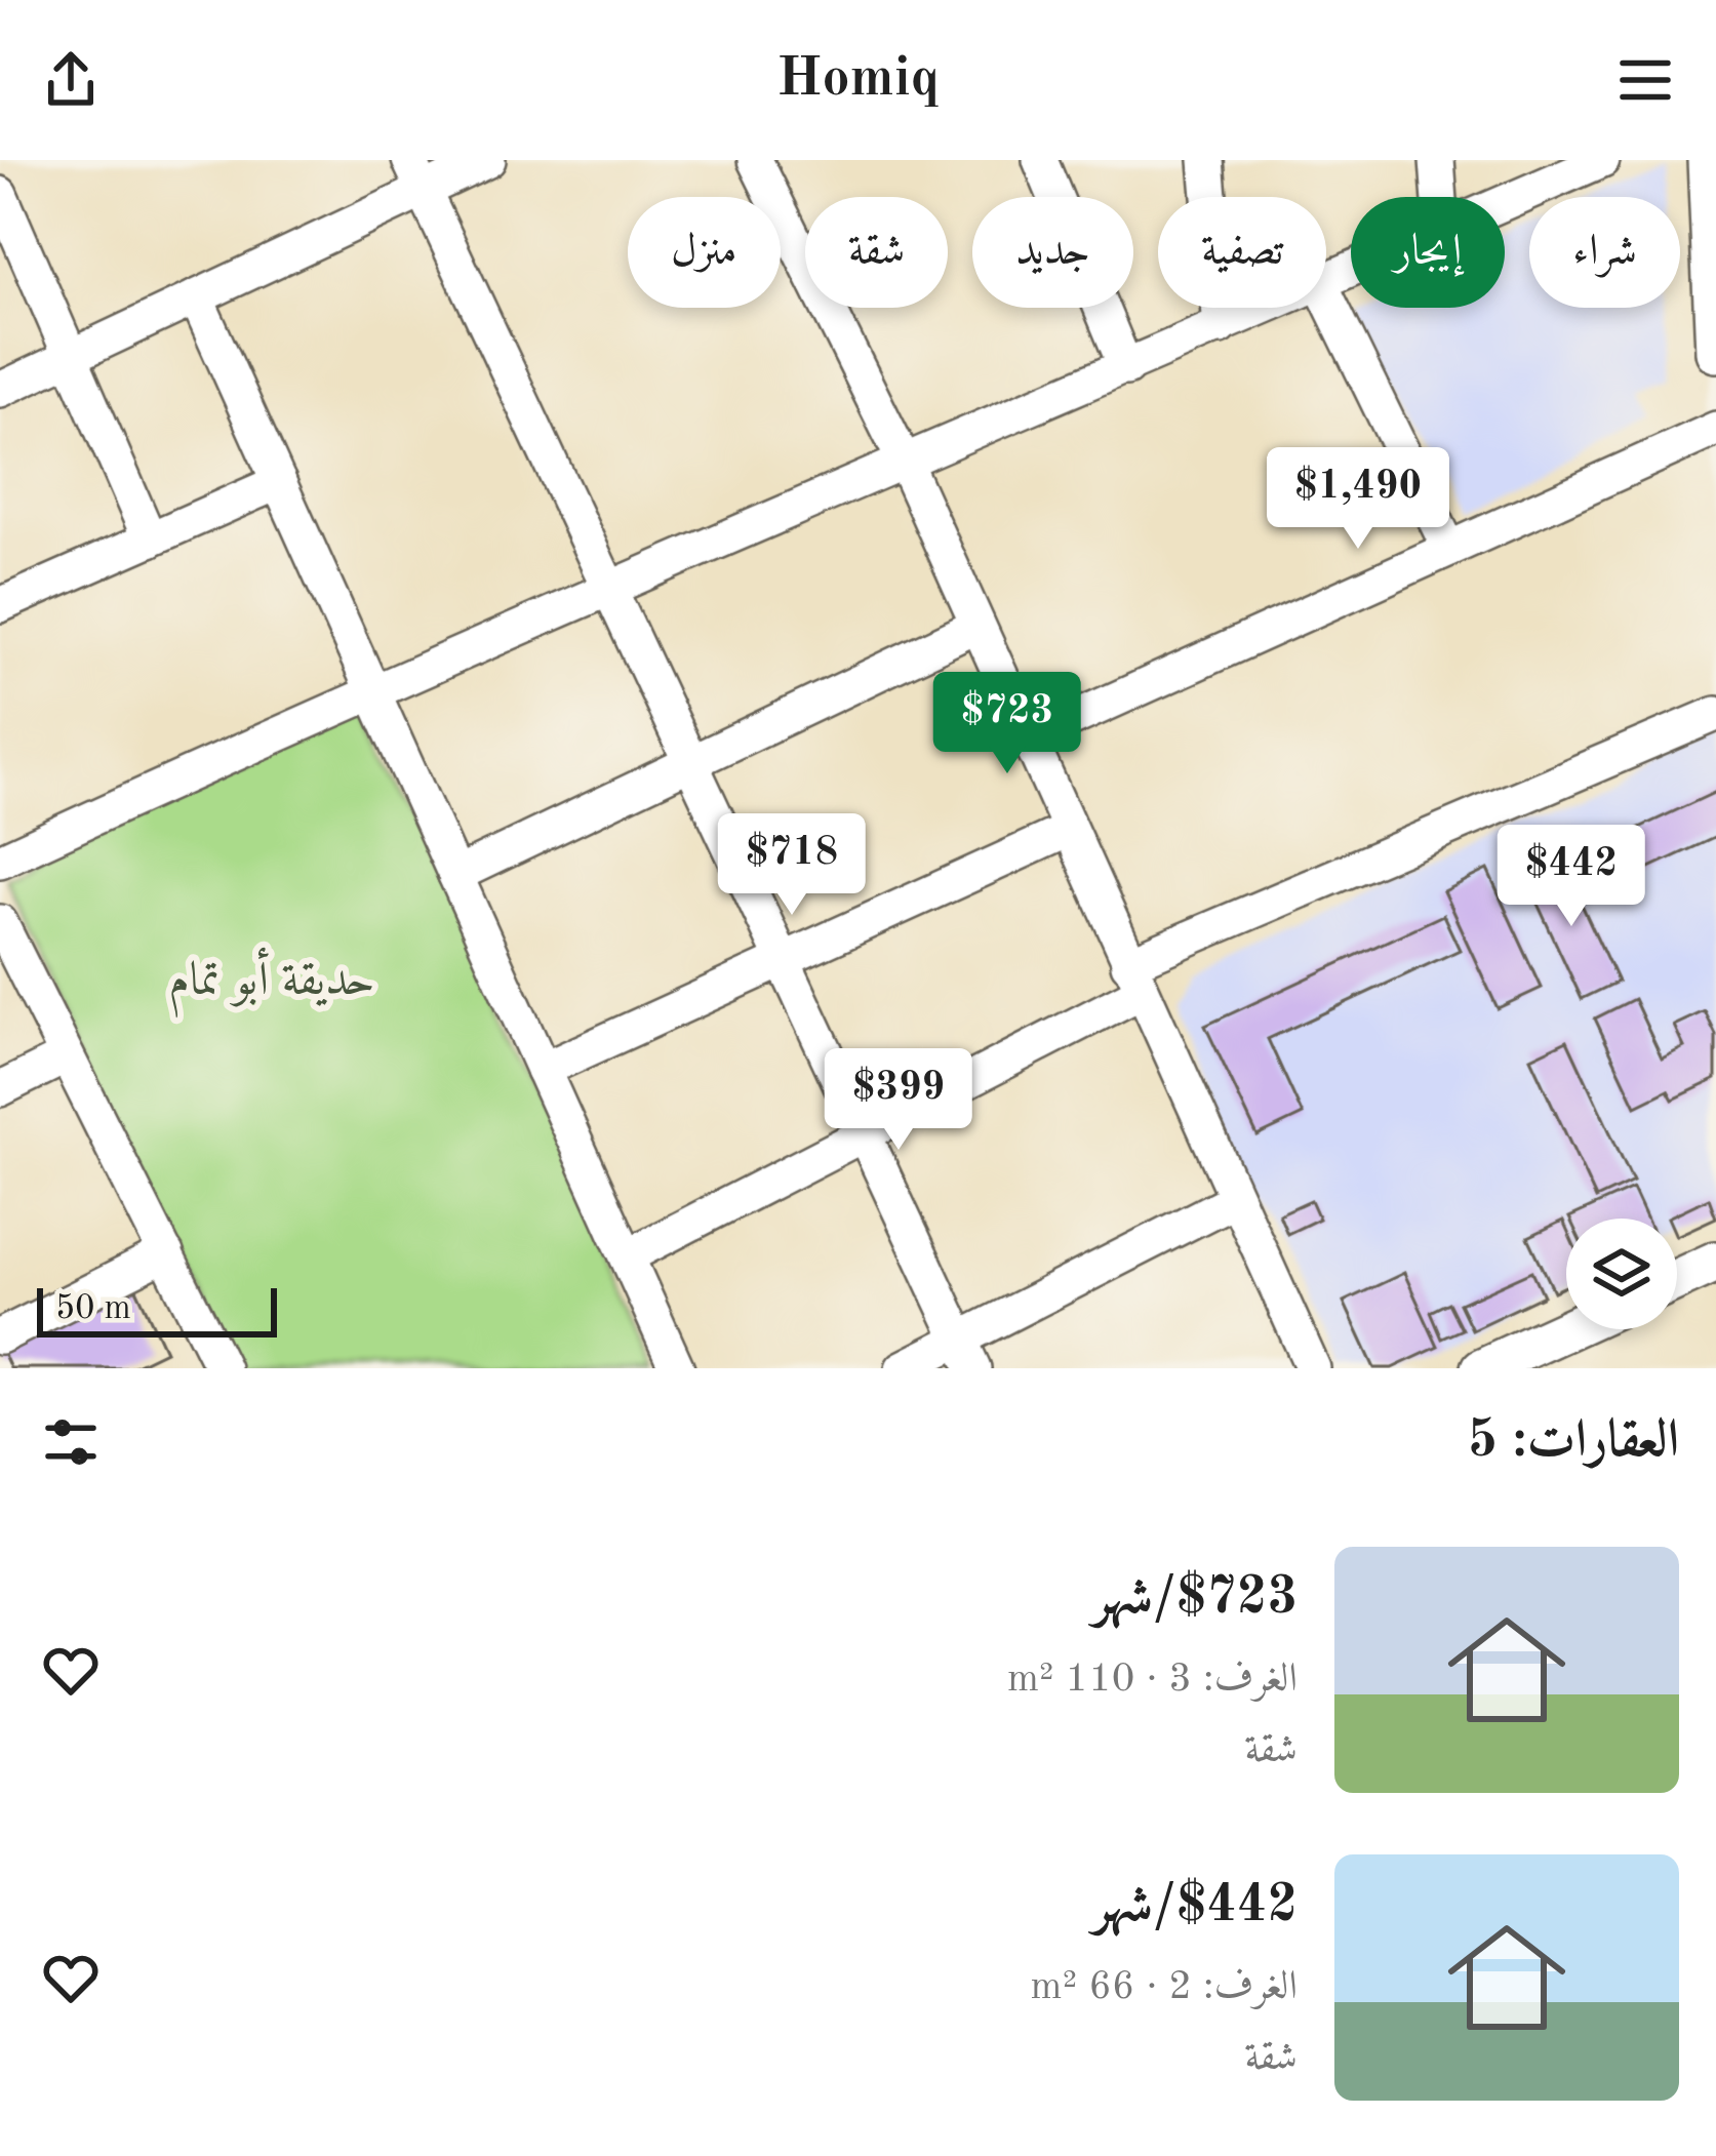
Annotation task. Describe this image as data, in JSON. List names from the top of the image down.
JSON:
{
  "parks": ["حديقة أبو تمام"],
  "scale_bar": "50 m",
  "page": {
    "header": "Homiq",
    "chip": [
      "شراء",
      "إيجار",
      "تصفية",
      "جديد",
      "شقة",
      "منزل"
    ],
    "price": [
      "$1,490",
      "$723",
      "$718",
      "$442",
      "$399"
    ],
    "scale": "50 m",
    "heading": "العقارات: 5",
    "list": [
      {
        "name": "$723/شهر",
        "note": "الغرف: 3 · 110 m² · شقة"
      },
      {
        "name": "$442/شهر",
        "note": "الغرف: 2 · 66 m² · شقة"
      }
    ]
  }
}
